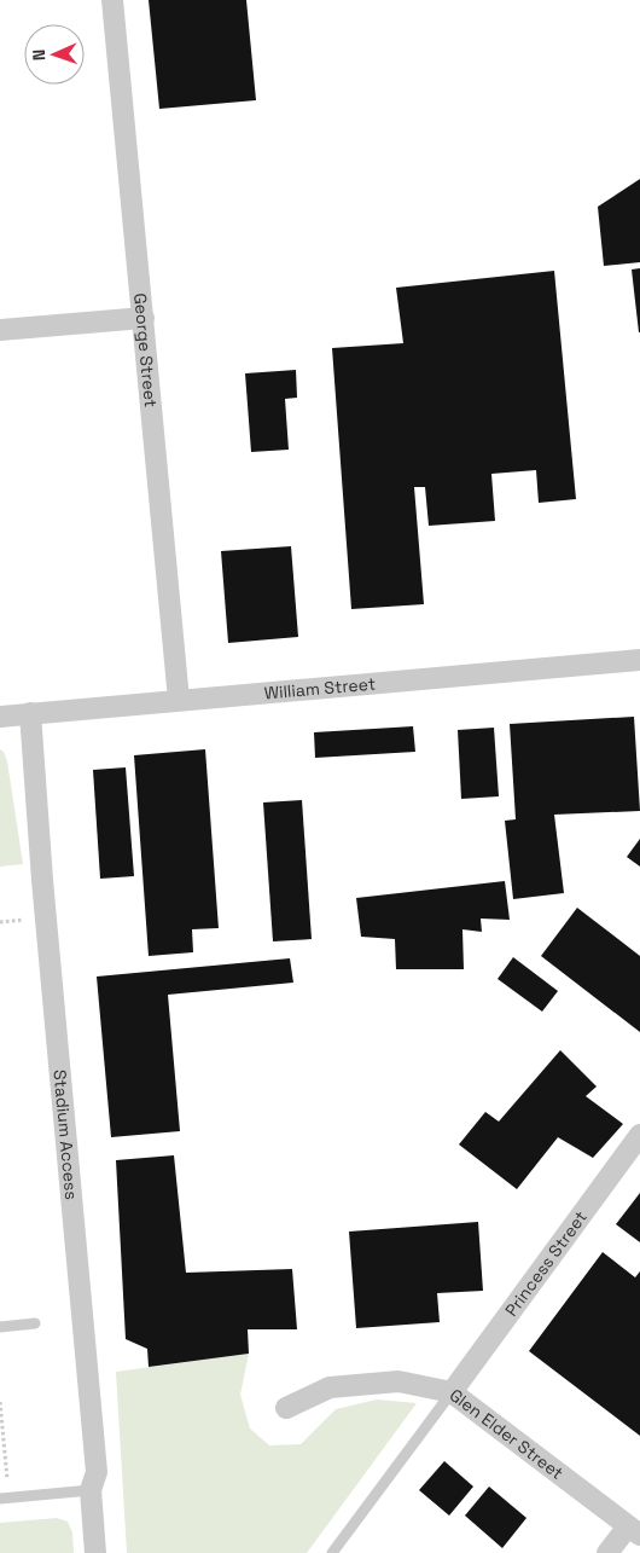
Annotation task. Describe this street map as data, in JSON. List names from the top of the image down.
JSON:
{
  "streets": {
    "street": [
      "George Street",
      "William Street",
      "Stadium Access",
      "Princess Street",
      "Glen Elder Street"
    ]
  },
  "crossings": [
    ["George Street", "William Street"],
    ["William Street", "Stadium Access"],
    ["Princess Street", "Glen Elder Street"]
  ],
  "north": "left"
}
